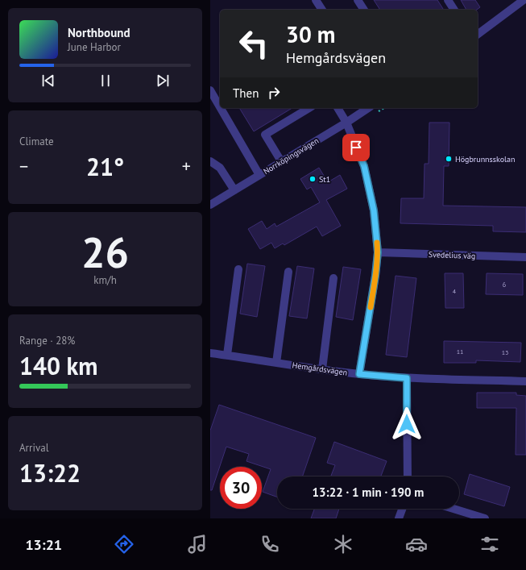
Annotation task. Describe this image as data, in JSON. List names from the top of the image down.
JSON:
{
  "streets": {
    "street": ["Norrköpingsvägen", "Svedelius väg", "Hemgårdsvägen"]
  },
  "places": ["Högbrunnsskolan", "St1"],
  "house_numbers": [
    "6",
    "4",
    "11",
    "13"
  ],
  "page": {
    "turn": ["30 m", "Hemgårdsvägen"],
    "song": ["Northbound", "June Harbor"],
    "then": "Then",
    "tile": [
      "Climate",
      ["26", "km/h"],
      ["Range · 28%", "140 km"],
      ["Arrival", "13:22"]
    ],
    "heat": ["−", "21°", "+"],
    "limit": "30",
    "trip": "13:22 · 1 min · 190 m",
    "tabs": "13:21"
  }
}
